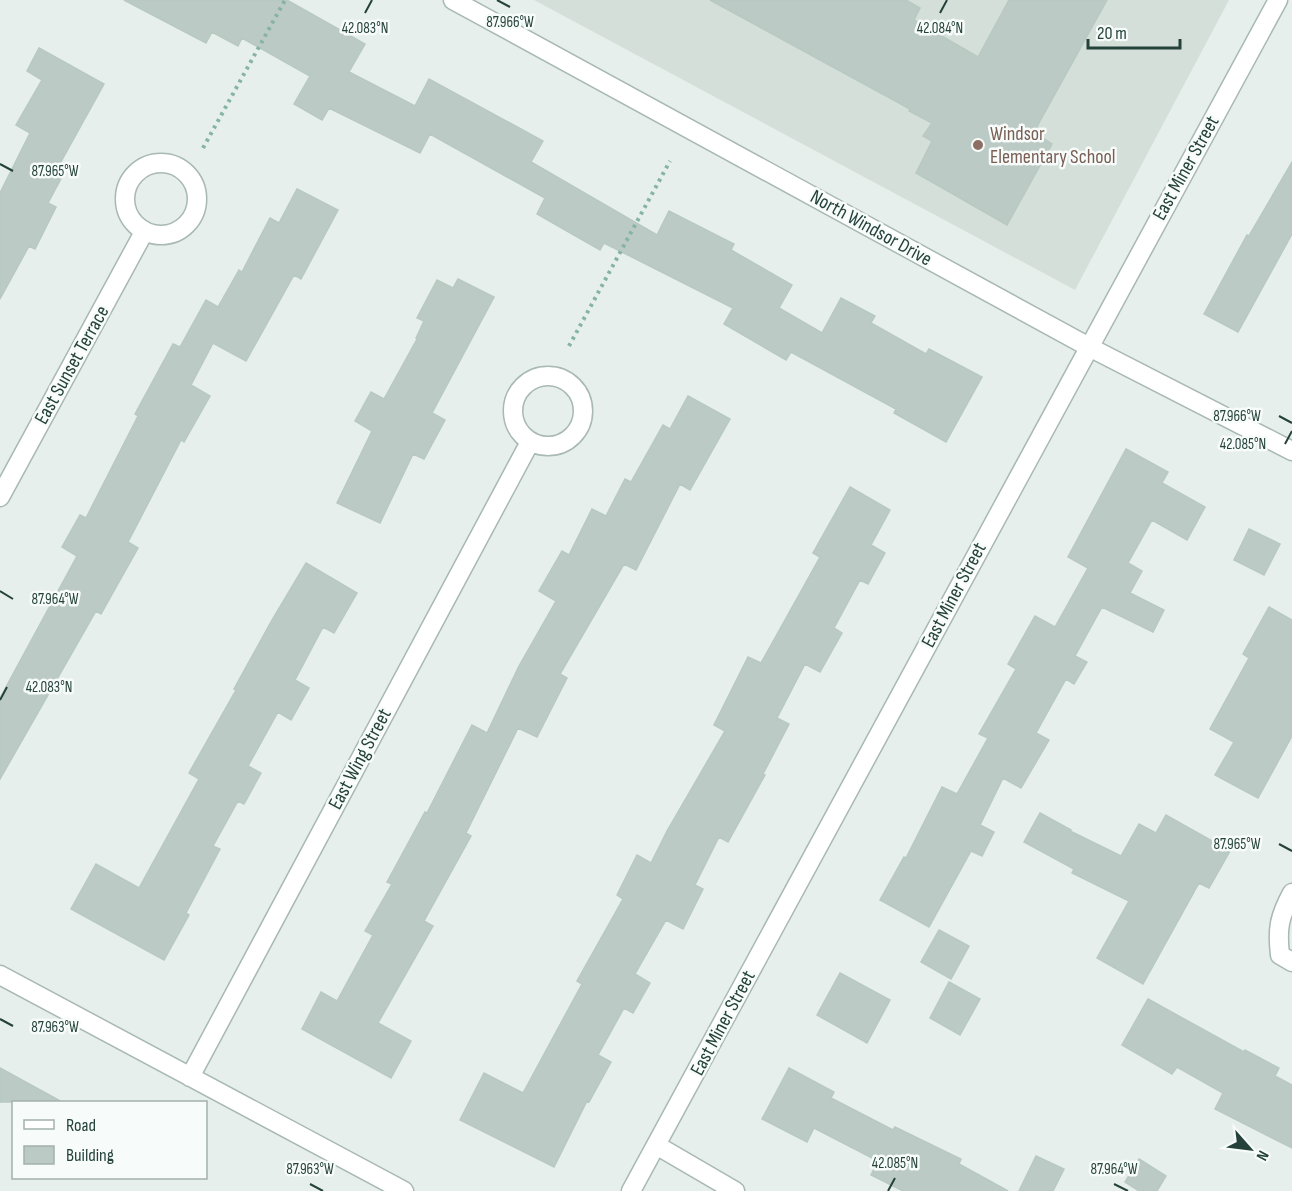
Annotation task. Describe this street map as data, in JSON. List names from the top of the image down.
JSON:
{
  "streets": {
    "street": [
      "East Miner Street",
      "North Windsor Drive",
      "East Sunset Terrace",
      "East Wing Street"
    ]
  },
  "crossings": [
    ["East Miner Street", "North Windsor Drive"]
  ],
  "places": ["Windsor Elementary School"],
  "legend": ["Road", "Building"],
  "scale_bar": "20 m",
  "north": "bottom right",
  "coordinates": [
    "87.966°W",
    "42.083°N",
    "42.084°N",
    "87.965°W",
    "42.085°N",
    "87.964°W",
    "87.963°W"
  ]
}
